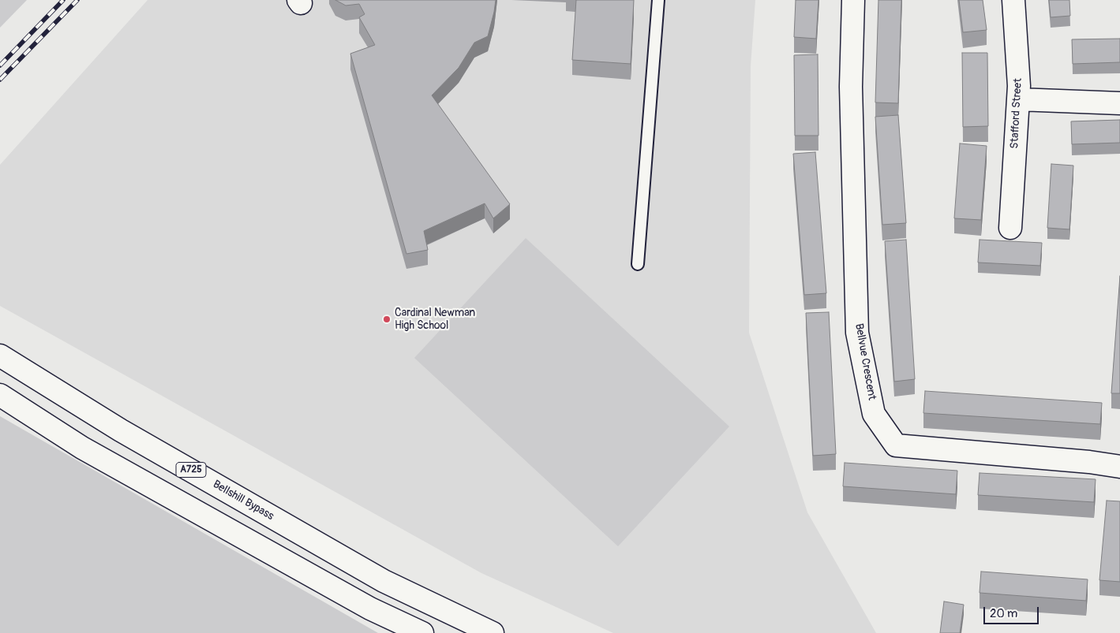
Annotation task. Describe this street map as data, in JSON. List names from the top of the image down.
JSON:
{
  "streets": {
    "main road": [
      "Stafford Street",
      "Bellvue Crescent",
      "A725",
      "Bellshill Bypass"
    ]
  },
  "places": ["Cardinal Newman High School"],
  "scale_bar": "20 m"
}
